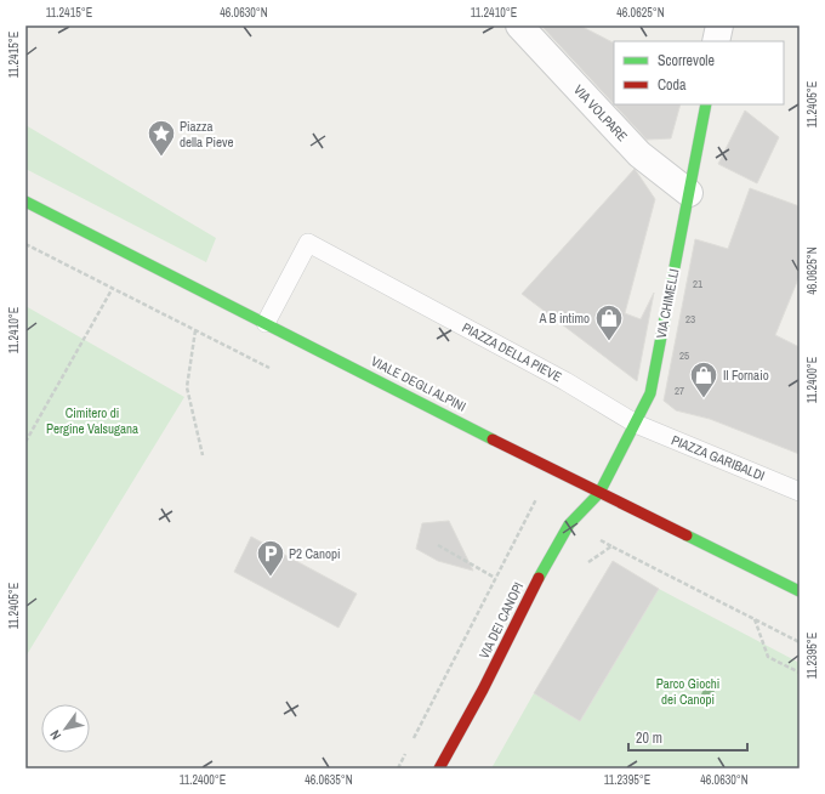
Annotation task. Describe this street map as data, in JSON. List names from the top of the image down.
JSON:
{
  "streets": {
    "main road": ["VIA CHIMELLI", "VIALE DEGLI ALPINI", "VIA DEI CANOPI"],
    "street": ["VIA VOLPARE"],
    "lane": ["PIAZZA DELLA PIEVE", "PIAZZA GARIBALDI"]
  },
  "crossings": [
    ["VIA VOLPARE", "VIA CHIMELLI"],
    ["VIA CHIMELLI", "PIAZZA DELLA PIEVE"],
    ["VIA CHIMELLI", "VIALE DEGLI ALPINI"],
    ["VIA CHIMELLI", "PIAZZA GARIBALDI"],
    ["VIA CHIMELLI", "VIA DEI CANOPI"],
    ["PIAZZA DELLA PIEVE", "VIALE DEGLI ALPINI"],
    ["PIAZZA DELLA PIEVE", "PIAZZA GARIBALDI"],
    ["VIALE DEGLI ALPINI", "VIA DEI CANOPI"]
  ],
  "parks": ["Cimitero di Pergine Valsugana", "Parco Giochi dei Canopi"],
  "places": {
    "place": ["Piazza della Pieve"],
    "shop": ["A B intimo", "Il Fornaio"],
    "parking": ["P2 Canopi"]
  },
  "house_numbers": [
    "21",
    "23",
    "25",
    "27"
  ],
  "legend": ["Scorrevole", "Coda"],
  "scale_bar": "20 m",
  "north": "bottom left",
  "coordinates": [
    "11.2415°E",
    "46.0630°N",
    "11.2410°E",
    "46.0625°N",
    "11.2405°E",
    "11.2400°E",
    "11.2395°E",
    "46.0635°N"
  ]
}
